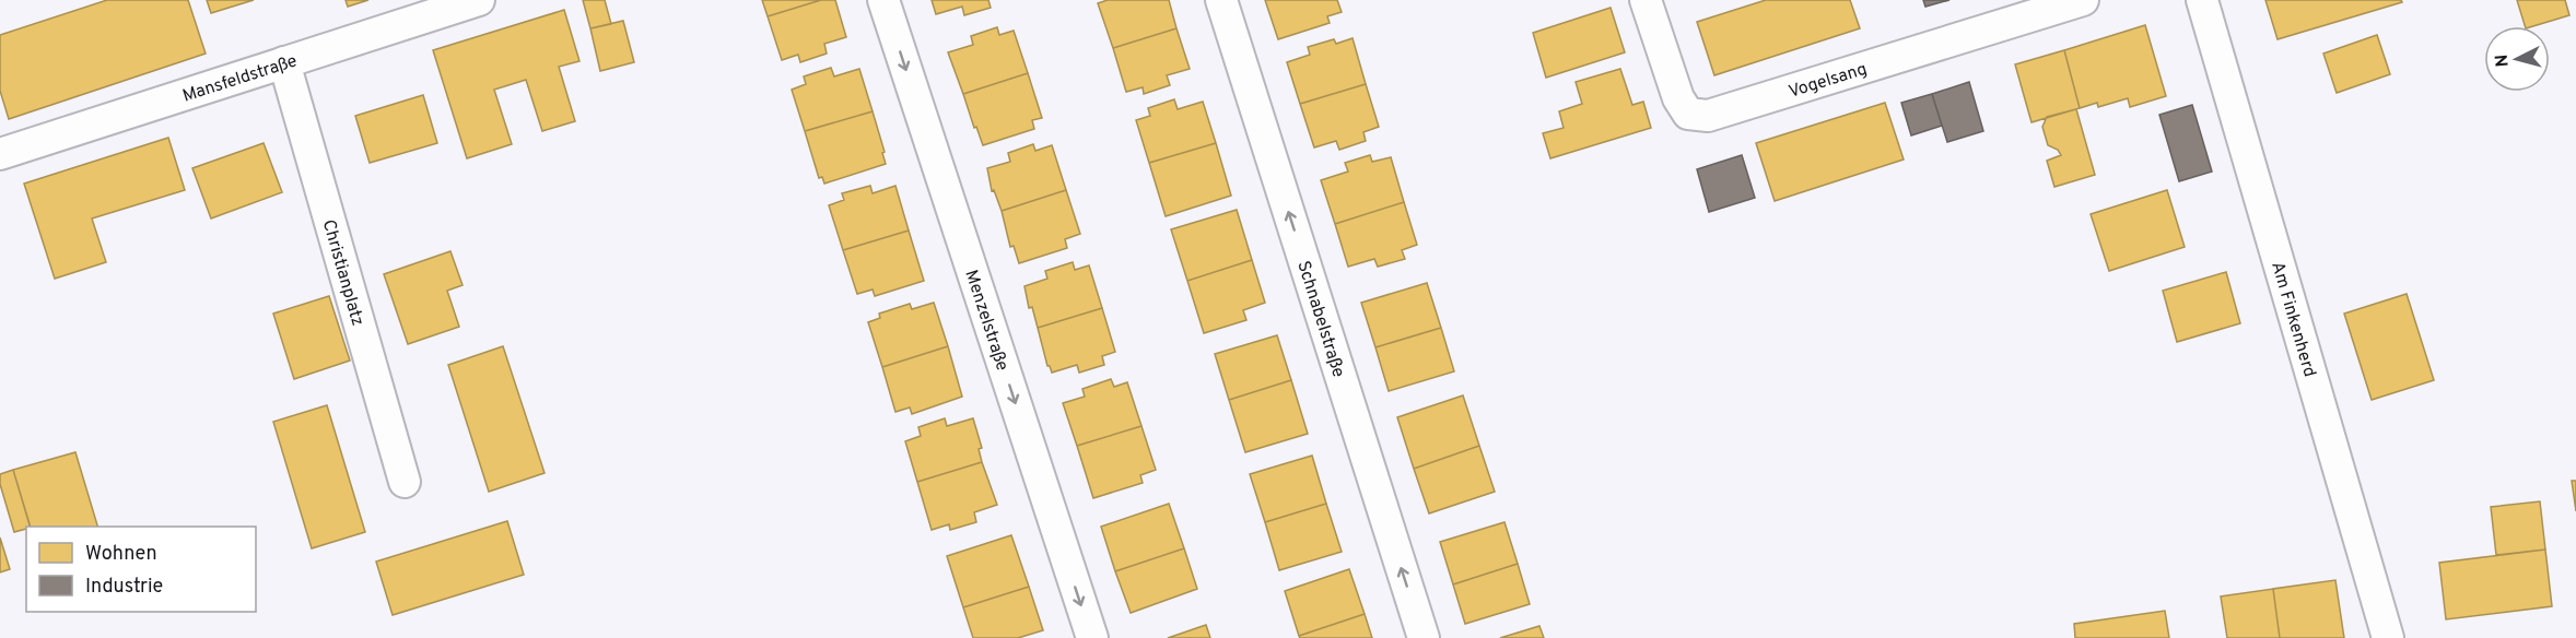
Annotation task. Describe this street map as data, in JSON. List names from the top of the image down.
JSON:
{
  "streets": {
    "street": [
      "Mansfeldstraße",
      "Vogelsang",
      "Christianplatz",
      "Menzelstraße",
      "Schnabelstraße",
      "Am Finkenherd"
    ]
  },
  "crossings": [
    ["Mansfeldstraße", "Christianplatz"]
  ],
  "one_way": ["Menzelstraße", "Schnabelstraße"],
  "legend": ["Wohnen", "Industrie"],
  "north": "left"
}
